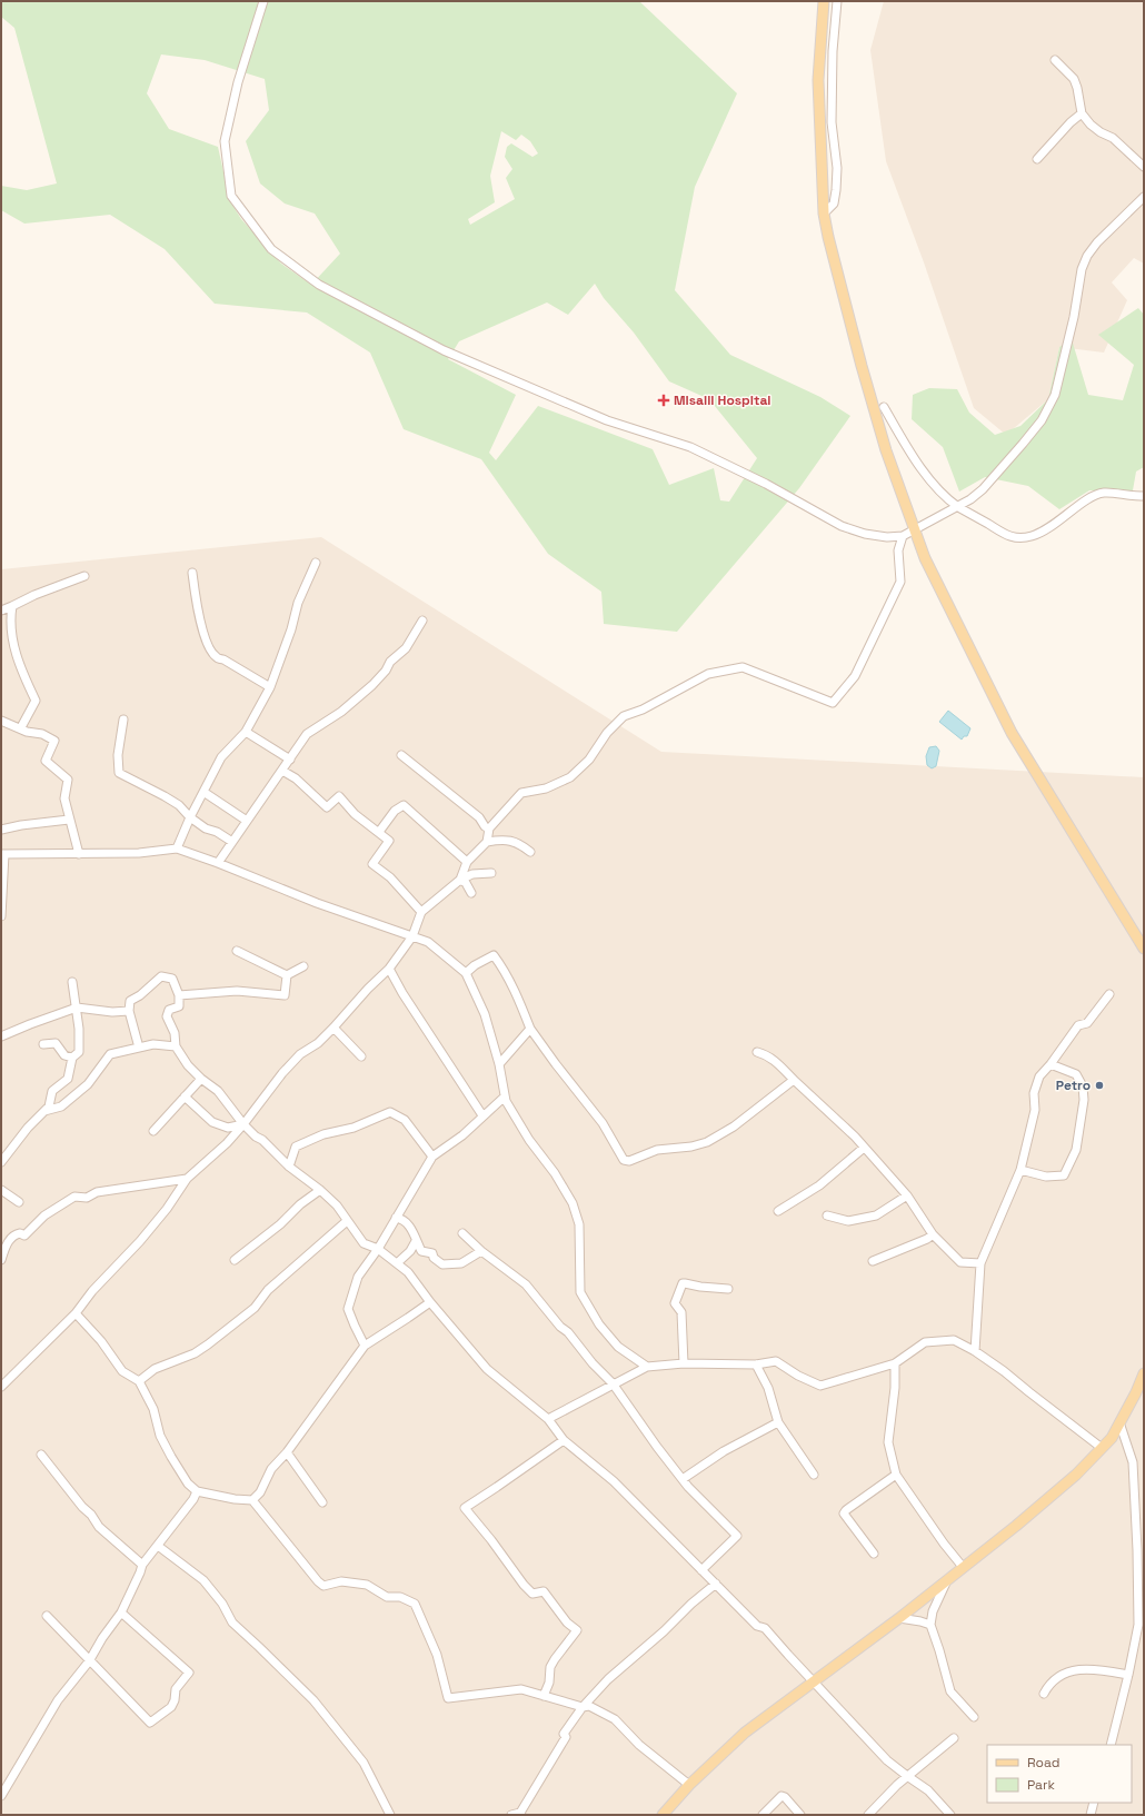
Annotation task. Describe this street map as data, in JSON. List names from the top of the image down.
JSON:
{
  "places": {
    "health": ["Misaili Hospital"],
    "other": ["Petro"]
  },
  "legend": ["Road", "Park"]
}
